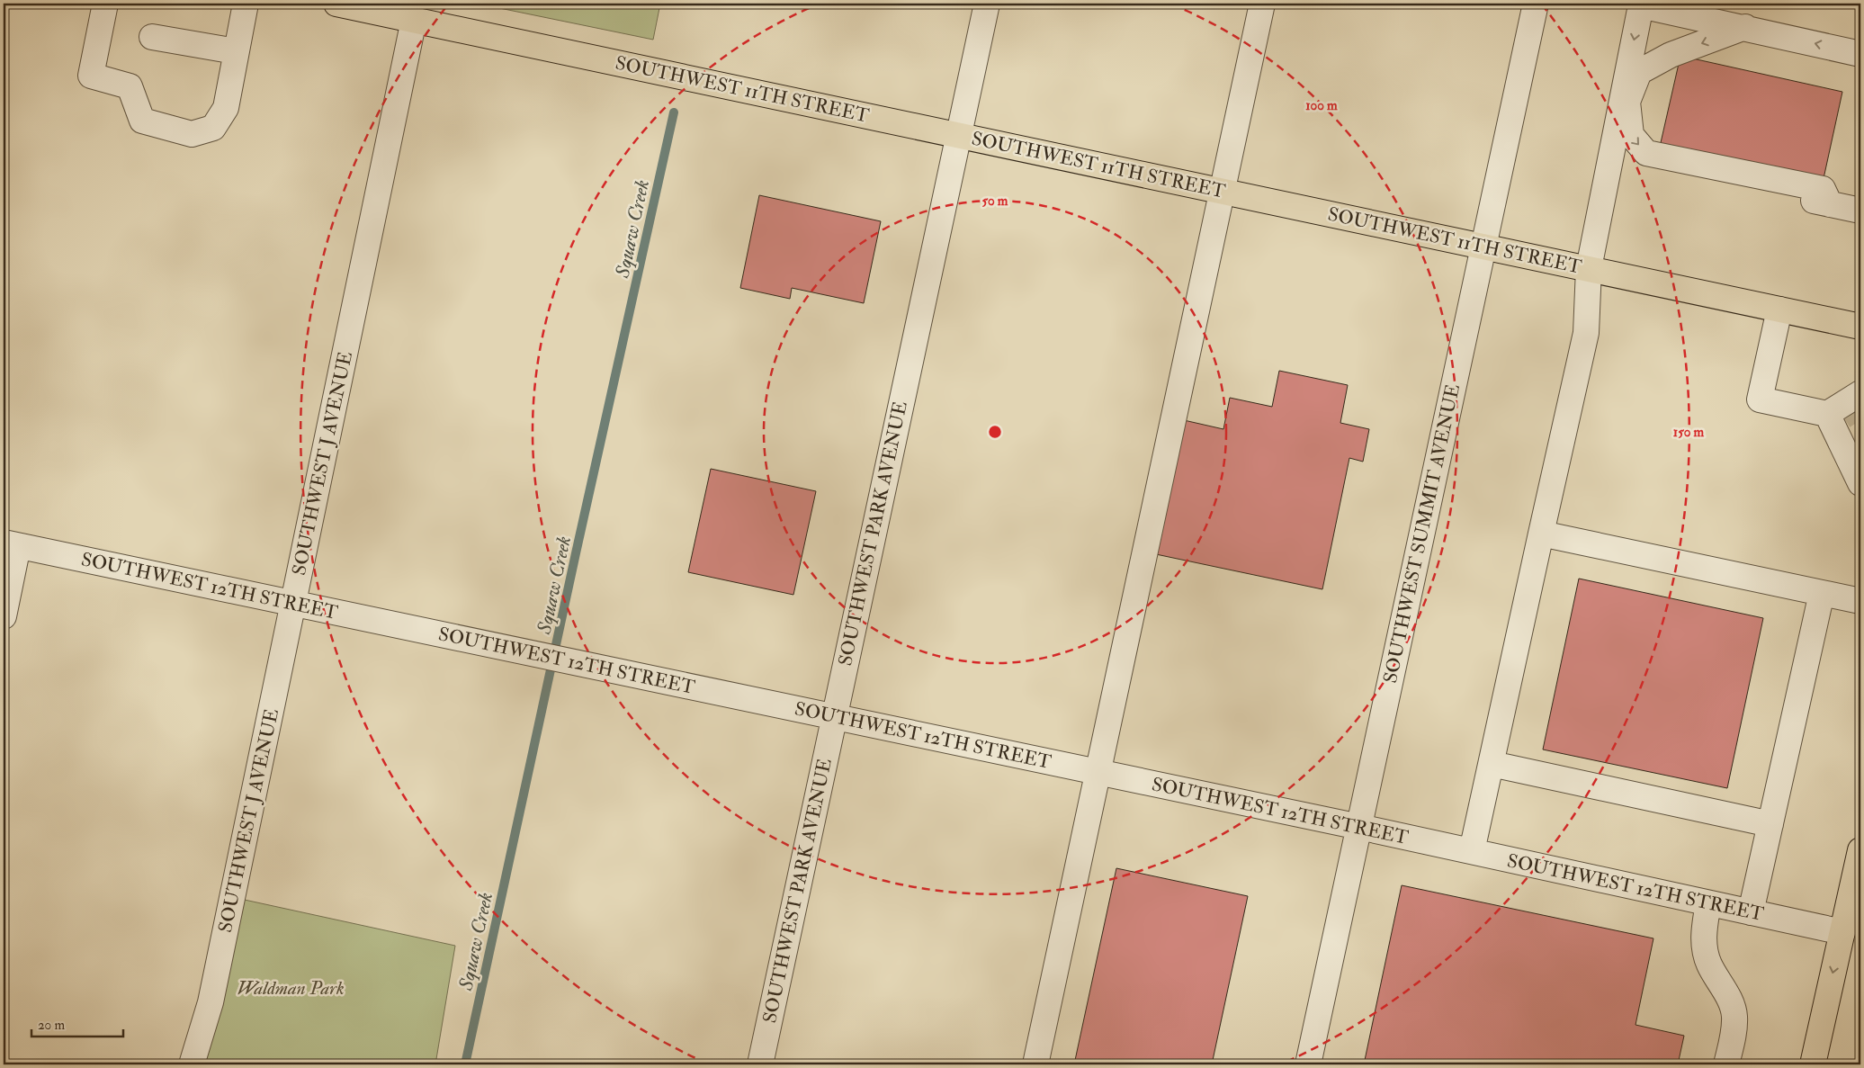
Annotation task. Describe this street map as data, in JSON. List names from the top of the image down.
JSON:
{
  "streets": {
    "main road": ["SOUTHWEST 11TH STREET"],
    "street": [
      "SOUTHWEST J AVENUE",
      "SOUTHWEST PARK AVENUE",
      "SOUTHWEST SUMMIT AVENUE",
      "SOUTHWEST 12TH STREET"
    ]
  },
  "crossings": [
    ["SOUTHWEST 11TH STREET", "SOUTHWEST J AVENUE"],
    ["SOUTHWEST 11TH STREET", "SOUTHWEST PARK AVENUE"],
    ["SOUTHWEST 11TH STREET", "SOUTHWEST SUMMIT AVENUE"],
    ["SOUTHWEST J AVENUE", "SOUTHWEST 12TH STREET"],
    ["SOUTHWEST PARK AVENUE", "SOUTHWEST 12TH STREET"],
    ["SOUTHWEST SUMMIT AVENUE", "SOUTHWEST 12TH STREET"]
  ],
  "water": ["Squaw Creek"],
  "parks": ["Waldman Park"],
  "scale_bar": "20 m",
  "rings": ["100 m", "50 m", "150 m"]
}
